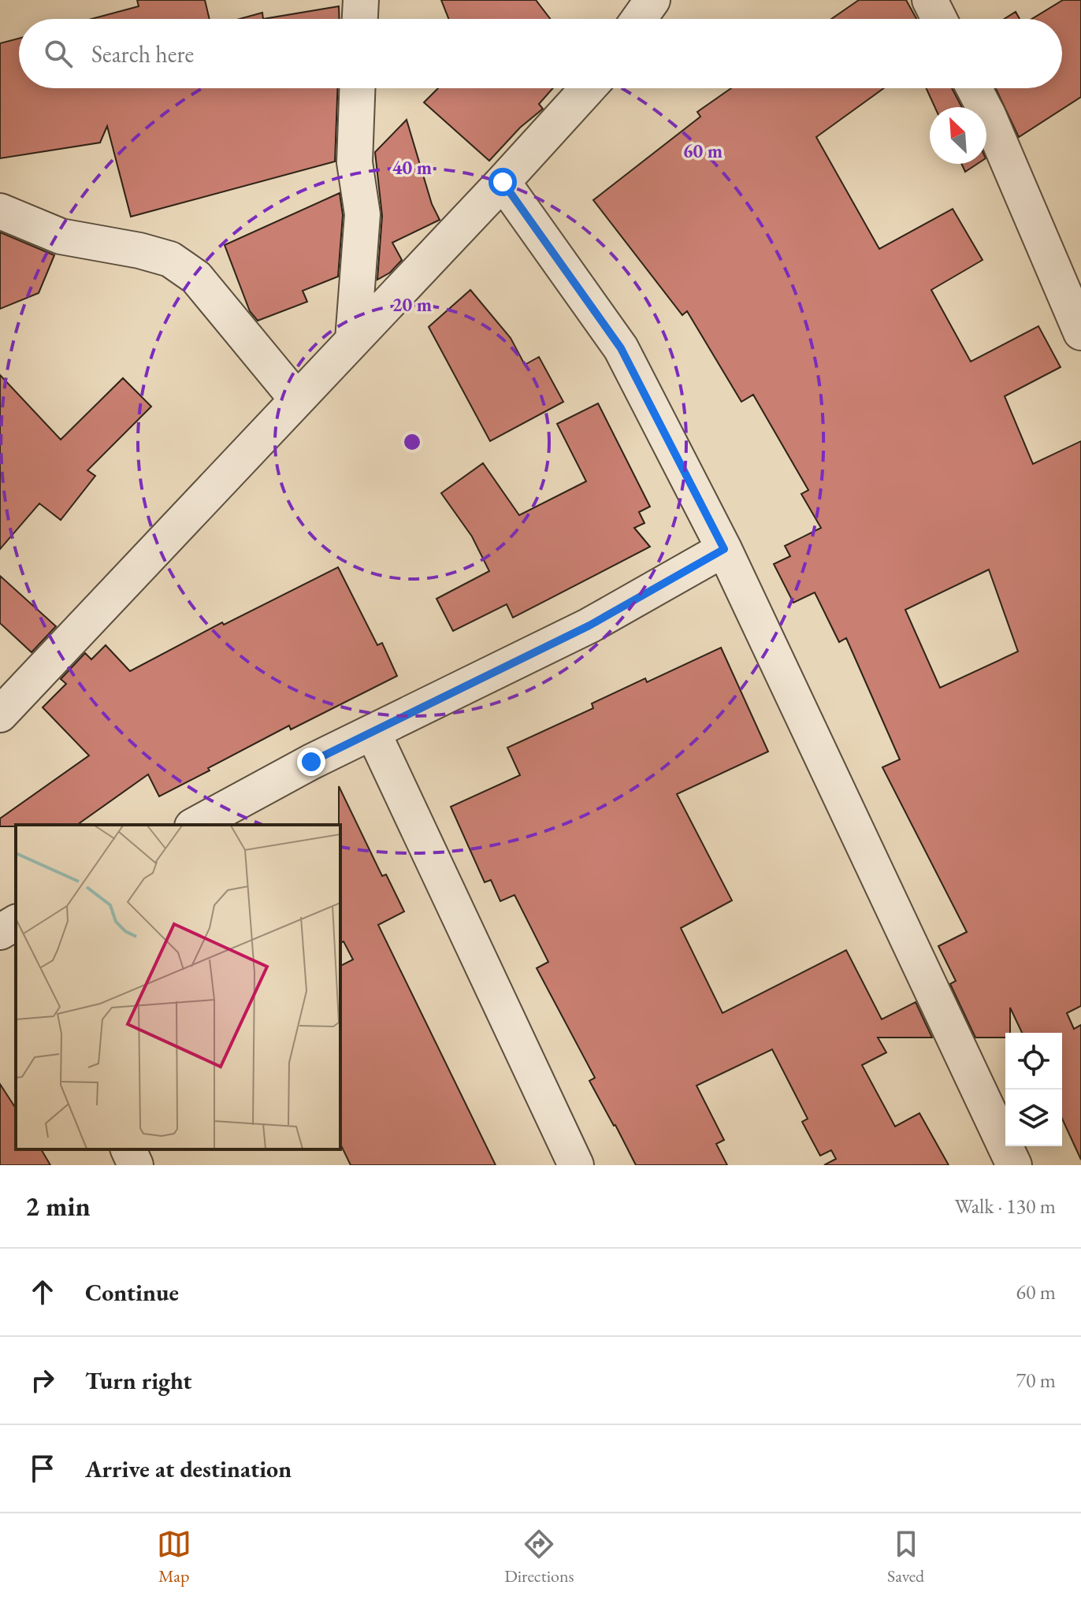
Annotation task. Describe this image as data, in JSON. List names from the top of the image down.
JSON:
{
  "north": "top left",
  "page": {
    "search": "Search here",
    "heading": ["2 min", "Walk · 130 m"],
    "list": [
      ["Continue", "60 m"],
      ["Turn right", "70 m"],
      "Arrive at destination"
    ],
    "nav": ["Map", "Directions", "Saved"]
  },
  "rings": ["60 m", "40 m", "20 m"]
}
